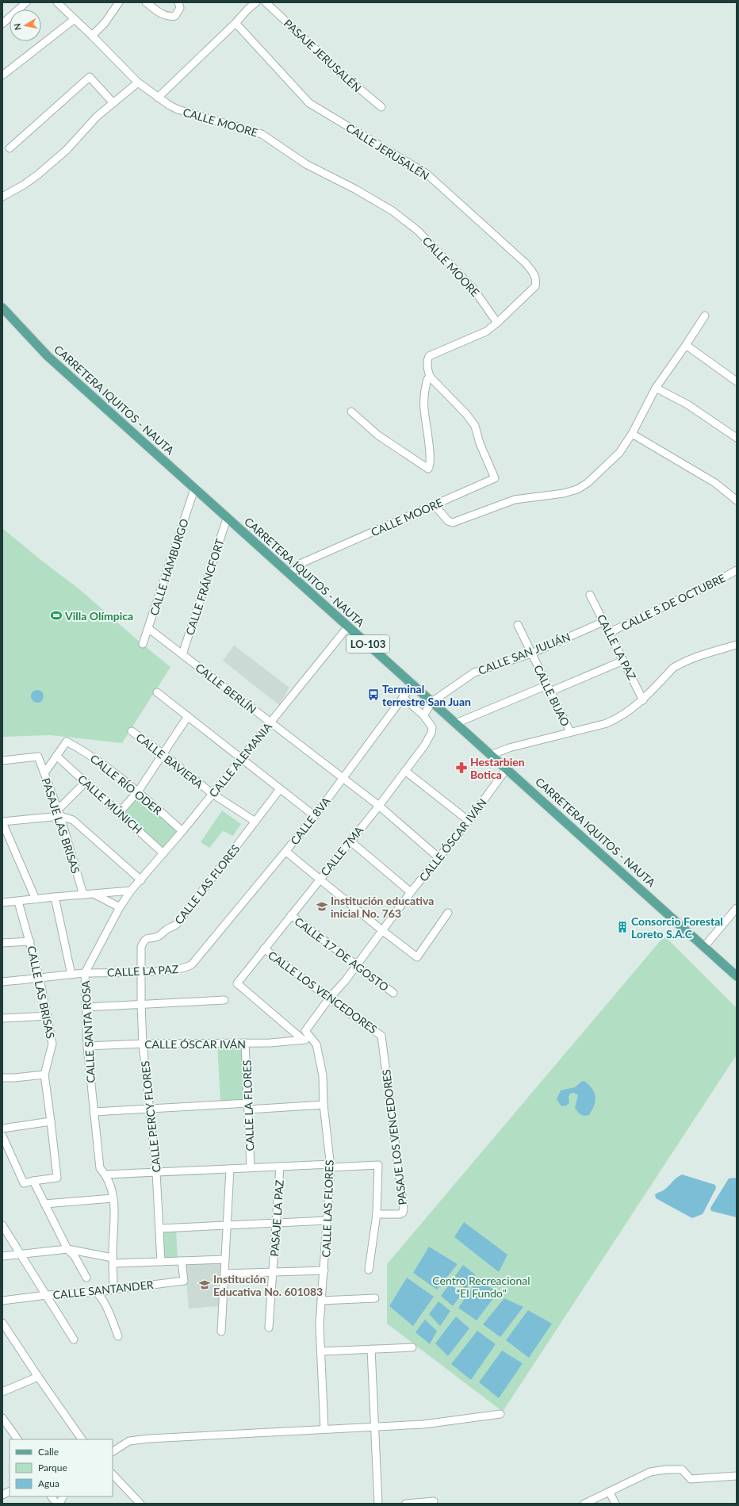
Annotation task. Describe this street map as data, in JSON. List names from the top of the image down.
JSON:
{
  "streets": {
    "main road": ["CARRETERA IQUITOS - NAUTA", "LO-103"],
    "street": [
      "PASAJE JERUSALÉN",
      "CALLE MOORE",
      "CALLE JERUSALÉN",
      "CALLE HAMBURGO",
      "CALLE FRÁNCFORT",
      "CALLE 5 DE OCTUBRE",
      "CALLE LA PAZ",
      "CALLE SAN JULIÁN",
      "CALLE BERLÍN",
      "CALLE BIJAO",
      "CALLE ALEMANIA",
      "CALLE BAVIERA",
      "CALLE RÍO ODER",
      "CALLE MÚNICH",
      "CALLE 8VA",
      "PASAJE LAS BRISAS",
      "CALLE ÓSCAR IVÁN",
      "CALLE 7MA",
      "CALLE LAS FLORES",
      "CALLE 17 DE AGOSTO",
      "CALLE LAS BRISAS",
      "CALLE LOS VENCEDORES",
      "CALLE SANTA ROSA",
      "CALLE LA FLORES",
      "CALLE PERCY FLORES",
      "PASAJE LOS VENCEDORES",
      "PASAJE LA PAZ",
      "CALLE SANTANDER"
    ]
  },
  "crossings": [
    ["CALLE MOORE", "CALLE JERUSALÉN"],
    ["CALLE MOORE", "CARRETERA IQUITOS - NAUTA"],
    ["CARRETERA IQUITOS - NAUTA", "CALLE HAMBURGO"],
    ["CARRETERA IQUITOS - NAUTA", "CALLE FRÁNCFORT"],
    ["CARRETERA IQUITOS - NAUTA", "CALLE SAN JULIÁN"],
    ["CARRETERA IQUITOS - NAUTA", "CALLE ALEMANIA"],
    ["CARRETERA IQUITOS - NAUTA", "CALLE 8VA"],
    ["CARRETERA IQUITOS - NAUTA", "CALLE ÓSCAR IVÁN"],
    ["CALLE HAMBURGO", "CALLE BERLÍN"],
    ["CALLE FRÁNCFORT", "CALLE BERLÍN"],
    ["CALLE 5 DE OCTUBRE", "CALLE LA PAZ"],
    ["CALLE LA PAZ", "CALLE SAN JULIÁN"],
    ["CALLE LA PAZ", "CALLE 8VA"],
    ["CALLE LA PAZ", "CALLE LAS FLORES"],
    ["CALLE LA PAZ", "CALLE LAS BRISAS"],
    ["CALLE LA PAZ", "CALLE SANTA ROSA"],
    ["CALLE LA PAZ", "CALLE PERCY FLORES"],
    ["CALLE SAN JULIÁN", "CALLE BIJAO"],
    ["CALLE BERLÍN", "CALLE ALEMANIA"],
    ["CALLE BERLÍN", "CALLE 8VA"],
    ["CALLE BERLÍN", "CALLE ÓSCAR IVÁN"],
    ["CALLE BERLÍN", "CALLE 7MA"],
    ["CALLE ALEMANIA", "CALLE BAVIERA"],
    ["CALLE ALEMANIA", "CALLE RÍO ODER"],
    ["CALLE ALEMANIA", "CALLE MÚNICH"],
    ["CALLE ALEMANIA", "CALLE SANTA ROSA"],
    ["CALLE BAVIERA", "CALLE LAS FLORES"],
    ["CALLE RÍO ODER", "CALLE MÚNICH"],
    ["CALLE 8VA", "CALLE 7MA"],
    ["CALLE ÓSCAR IVÁN", "CALLE 7MA"],
    ["CALLE ÓSCAR IVÁN", "CALLE LAS FLORES"],
    ["CALLE ÓSCAR IVÁN", "CALLE 17 DE AGOSTO"],
    ["CALLE ÓSCAR IVÁN", "CALLE LOS VENCEDORES"],
    ["CALLE ÓSCAR IVÁN", "CALLE SANTA ROSA"],
    ["CALLE ÓSCAR IVÁN", "CALLE LA FLORES"],
    ["CALLE ÓSCAR IVÁN", "CALLE PERCY FLORES"],
    ["CALLE 7MA", "CALLE 17 DE AGOSTO"],
    ["CALLE 7MA", "CALLE LOS VENCEDORES"],
    ["CALLE LAS FLORES", "CALLE PERCY FLORES"],
    ["CALLE LOS VENCEDORES", "PASAJE LOS VENCEDORES"],
    ["CALLE SANTA ROSA", "CALLE SANTANDER"]
  ],
  "parks": ["Centro Recreacional “El Fundo”"],
  "places": {
    "sports": ["Villa Olímpica"],
    "bus stop": ["Terminal terrestre San Juan"],
    "pharmacy": ["Hestarbien Botica"],
    "school or university": ["Institución educativa inicial No. 763", "Institución Educativa No. 601083"],
    "building": ["Consorcio Forestal Loreto S.A.C"]
  },
  "legend": ["Calle", "Parque", "Agua"],
  "north": "left"
}
